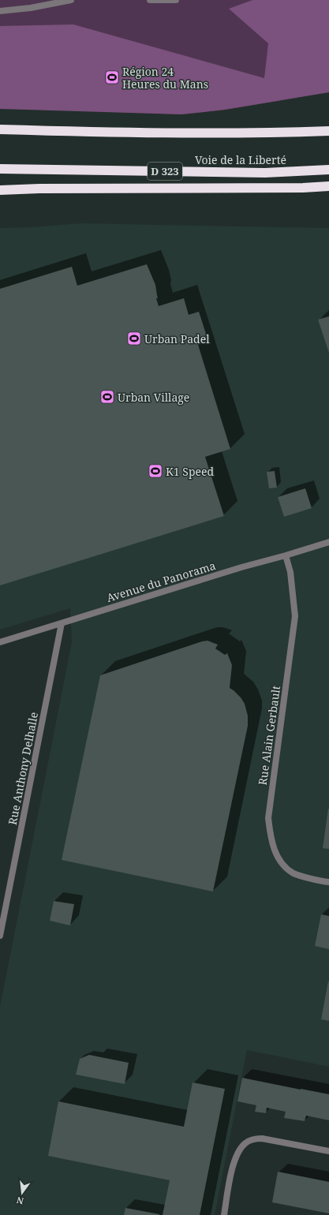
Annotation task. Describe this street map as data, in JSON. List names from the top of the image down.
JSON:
{
  "streets": {
    "highway": ["Voie de la Liberté", "D 323"],
    "street": ["Avenue du Panorama", "Rue Alain Gerbault", "Rue Anthony Delhalle"]
  },
  "crossings": [
    ["Avenue du Panorama", "Rue Alain Gerbault"],
    ["Avenue du Panorama", "Rue Anthony Delhalle"]
  ],
  "places": {
    "sports": [
      "Région 24 Heures du Mans",
      "Urban Padel",
      "Urban Village",
      "K1 Speed"
    ]
  },
  "north": "bottom"
}
